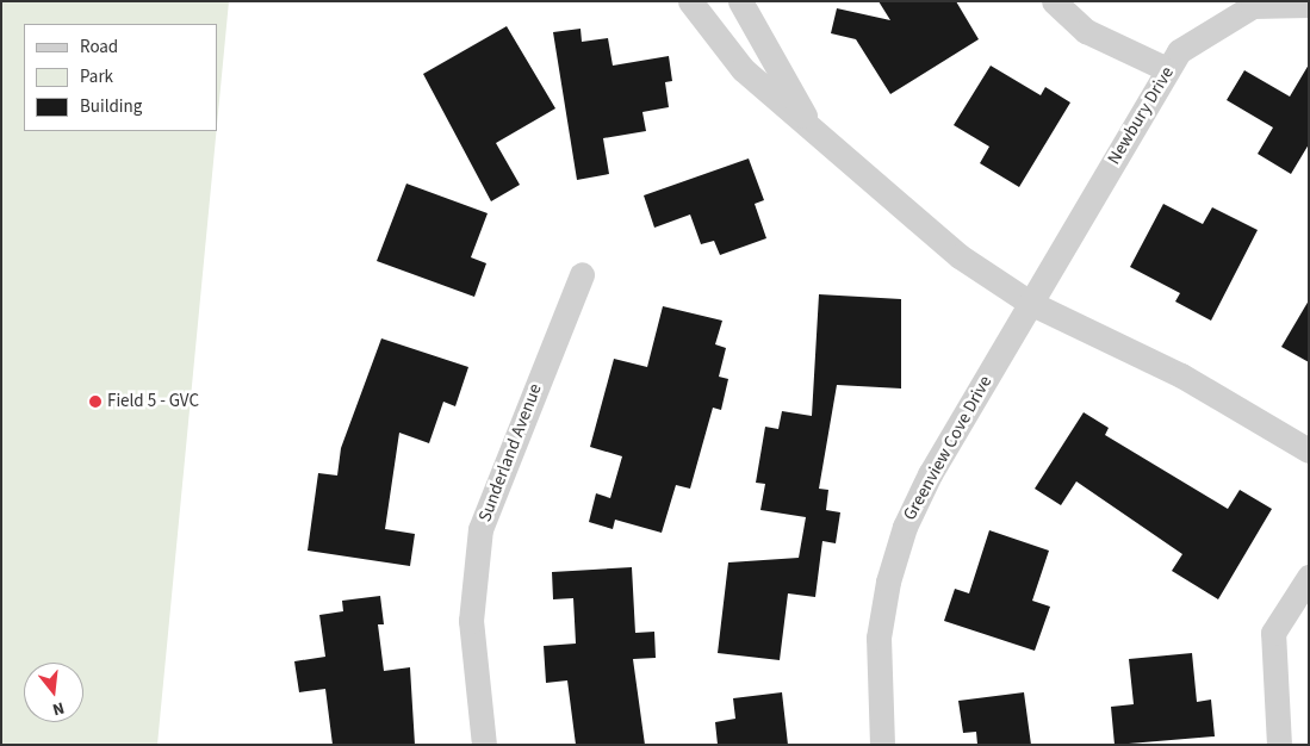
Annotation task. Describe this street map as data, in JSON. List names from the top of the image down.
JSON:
{
  "streets": {
    "street": ["Newbury Drive", "Greenview Cove Drive", "Sunderland Avenue"]
  },
  "crossings": [
    ["Newbury Drive", "Greenview Cove Drive"]
  ],
  "places": ["Field 5 - GVC"],
  "legend": ["Road", "Park", "Building"],
  "north": "bottom"
}
